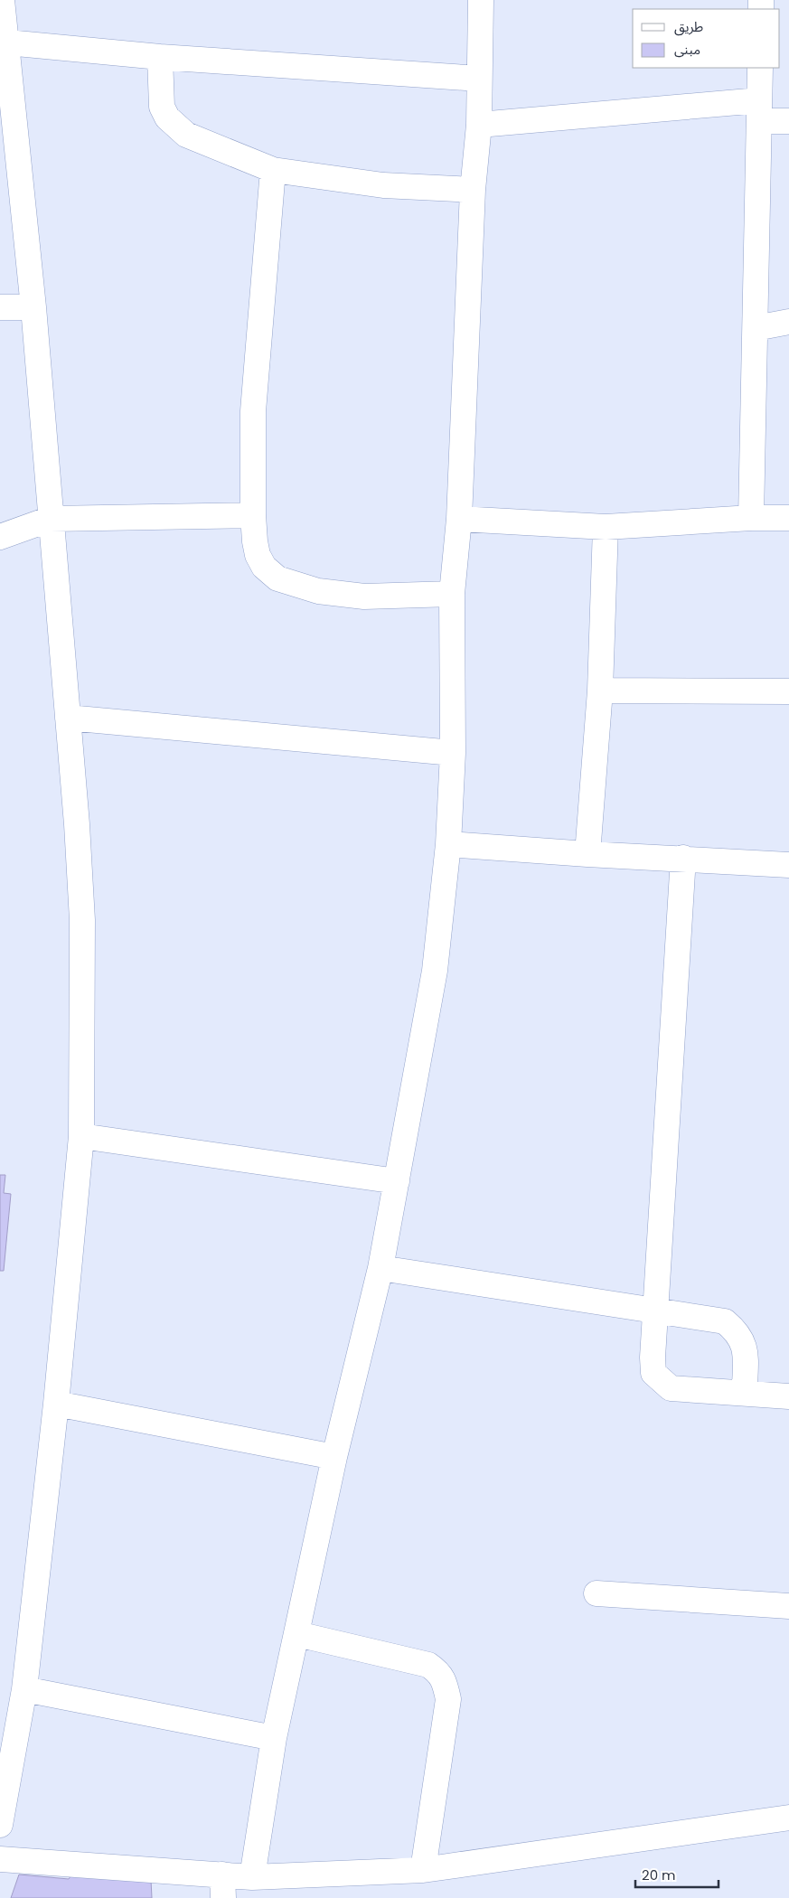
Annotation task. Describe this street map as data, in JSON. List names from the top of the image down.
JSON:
{
  "legend": ["طريق", "مبنى"],
  "scale_bar": "20 m"
}
